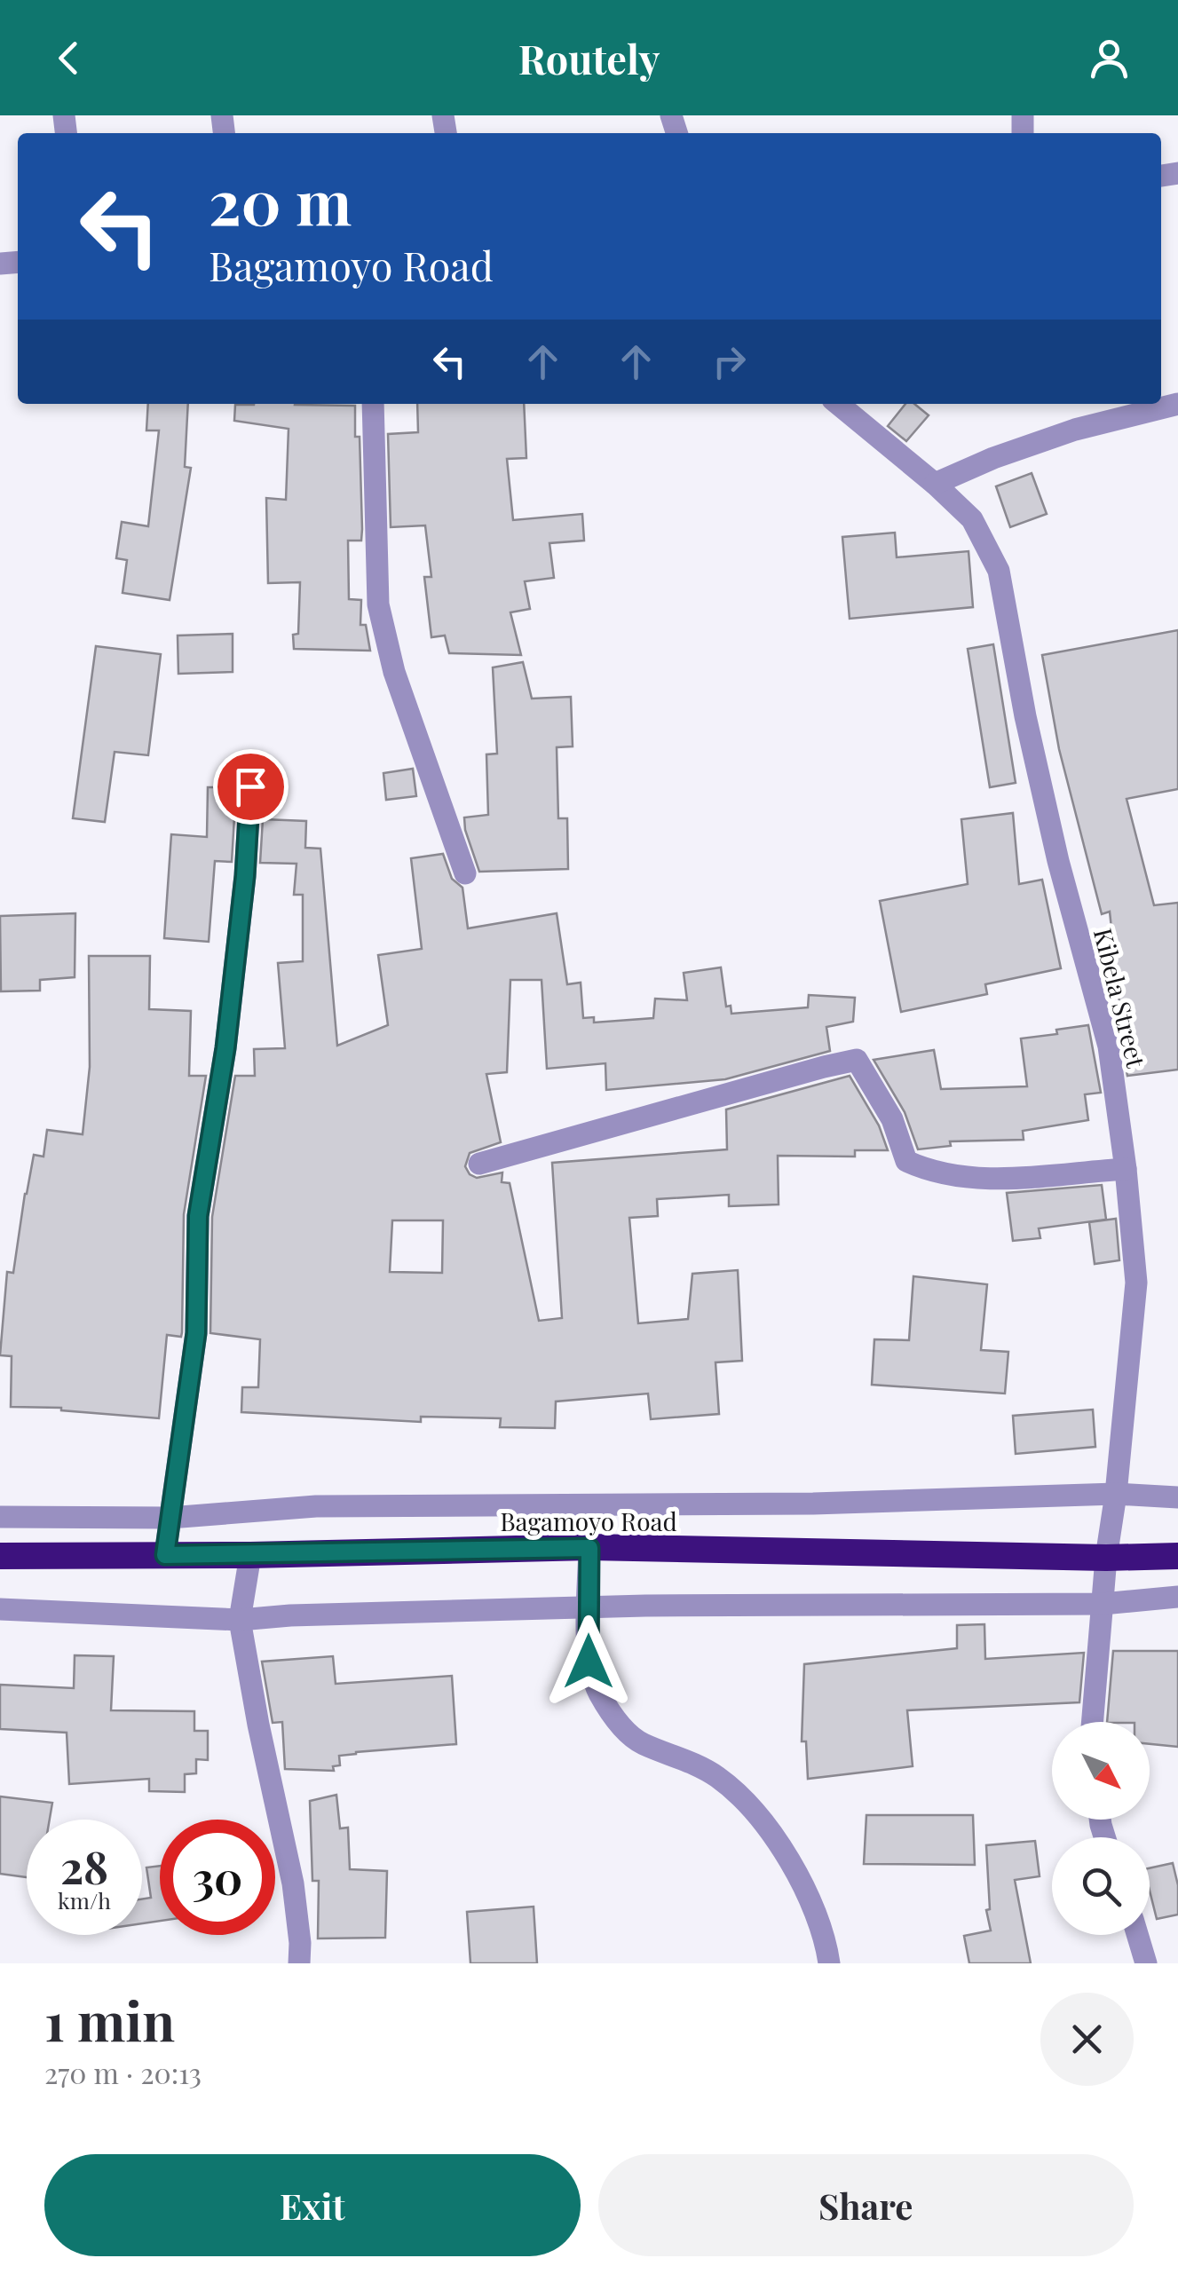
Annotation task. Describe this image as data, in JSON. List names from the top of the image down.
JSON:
{
  "streets": {
    "highway": ["Bagamoyo Road"],
    "street": ["Kibela Street"]
  },
  "crossings": [
    ["Kibela Street", "Bagamoyo Road"]
  ],
  "north": "bottom right",
  "page": {
    "header": "Routely",
    "turn": ["20 m", "Bagamoyo Road"],
    "speed": "28 km/h",
    "limit": "30",
    "heading": ["1 min", "270 m · 20:13"],
    "buttons": ["Exit", "Share"]
  }
}
